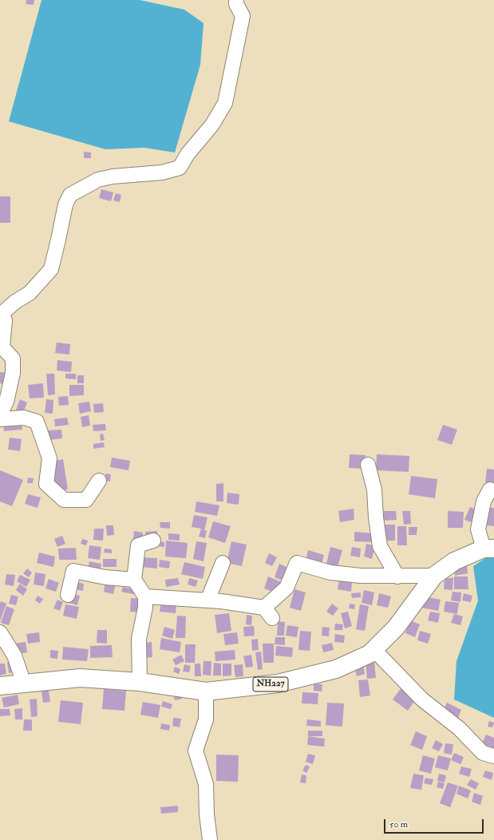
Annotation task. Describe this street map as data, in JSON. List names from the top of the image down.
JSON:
{
  "streets": {
    "highway": ["NH227"]
  },
  "scale_bar": "50 m"
}
